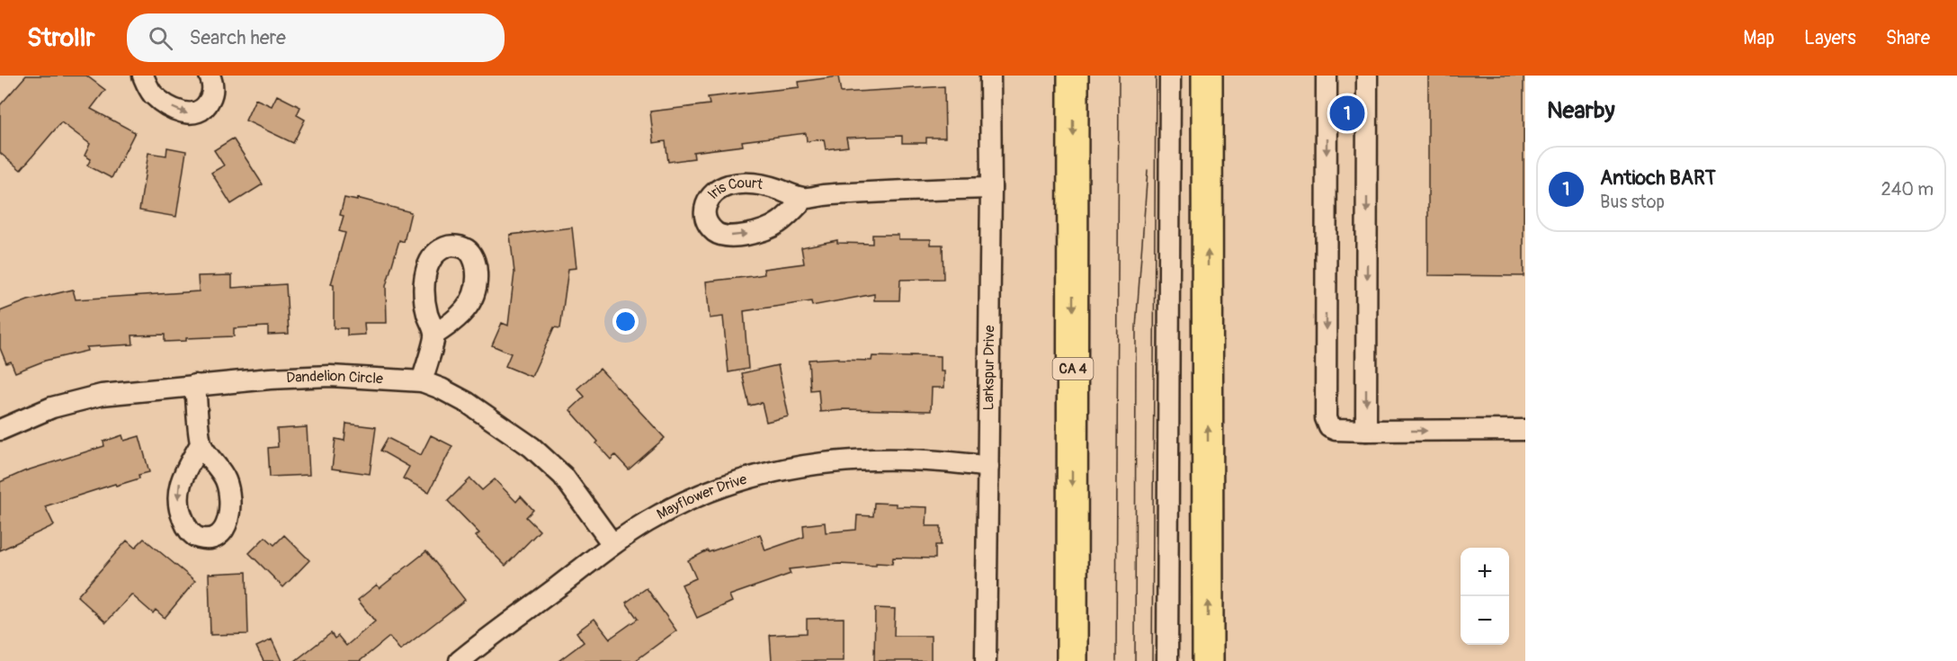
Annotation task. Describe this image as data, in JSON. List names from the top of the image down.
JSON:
{
  "streets": {
    "highway": ["CA 4"],
    "street": ["Larkspur Drive", "Dandelion Circle", "Mayflower Drive"]
  },
  "crossings": [
    ["Larkspur Drive", "Mayflower Drive"],
    ["Dandelion Circle", "Mayflower Drive"]
  ],
  "page": {
    "header": "Strollr",
    "search": "Search here",
    "nav": ["Map", "Layers", "Share"],
    "heading": "Nearby",
    "pins": "1",
    "list": [
      {
        "mark": "1",
        "name": "Antioch BART",
        "note": "Bus stop",
        "value": "240 m"
      }
    ],
    "map_buttons": ["+", "−"]
  }
}
